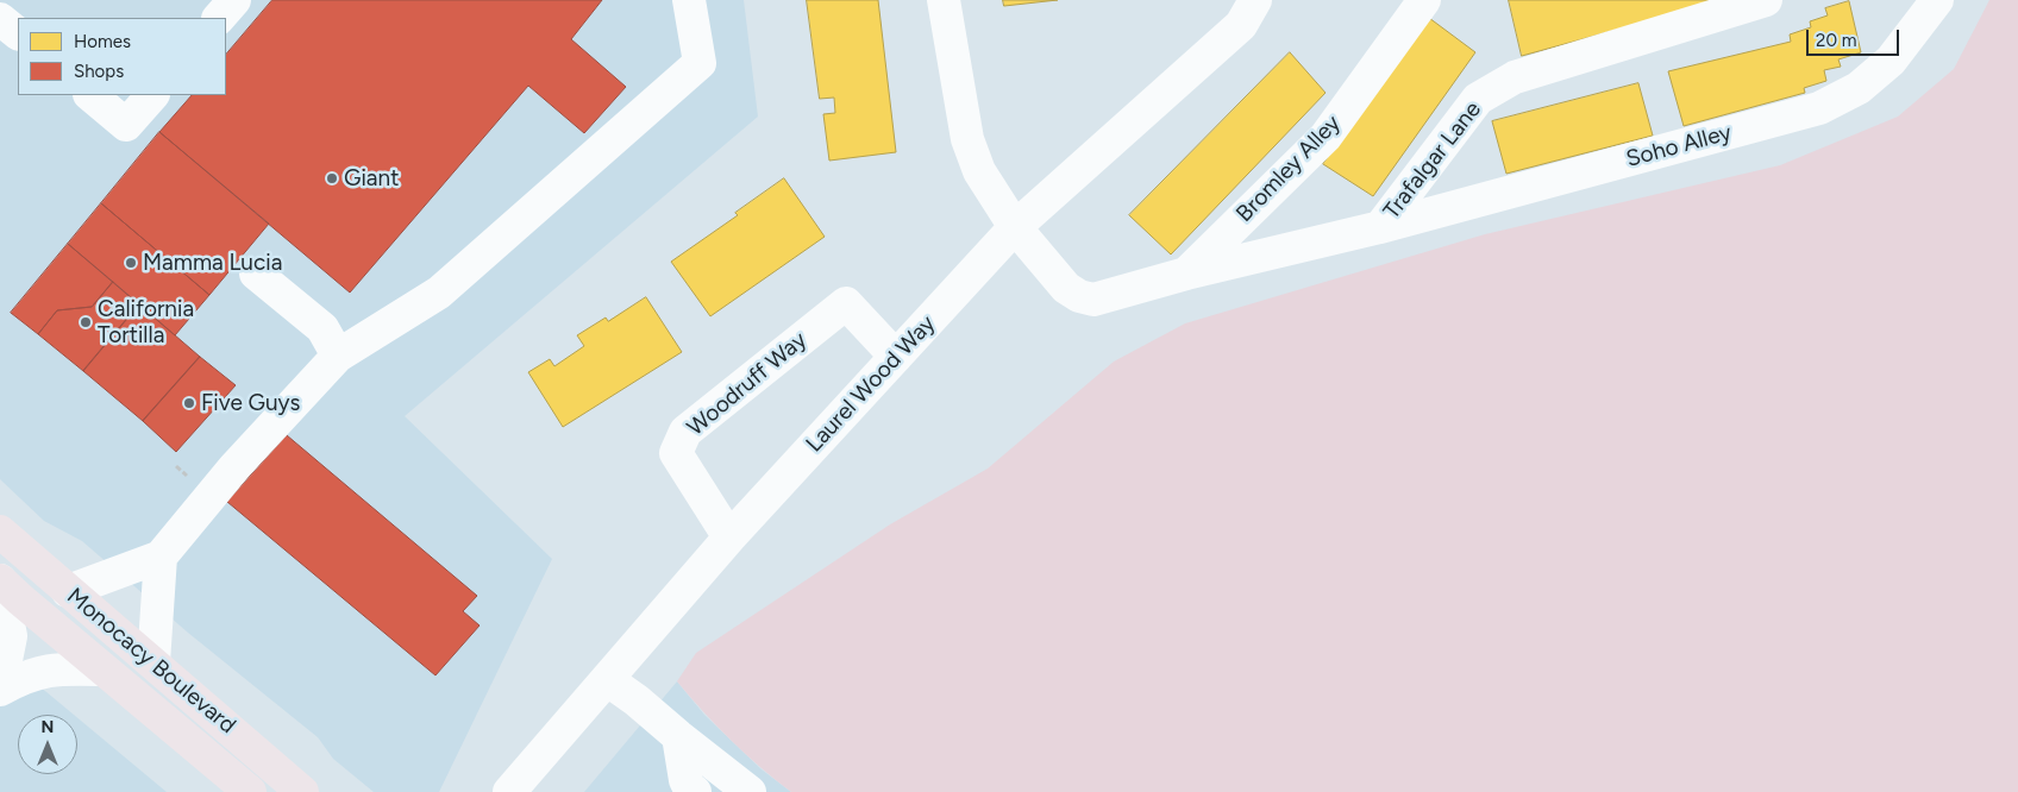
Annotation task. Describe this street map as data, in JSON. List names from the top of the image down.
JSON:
{
  "streets": {
    "main road": ["Monocacy Boulevard"],
    "street": [
      "Soho Alley",
      "Trafalgar Lane",
      "Bromley Alley",
      "Woodruff Way",
      "Laurel Wood Way"
    ]
  },
  "crossings": [
    ["Soho Alley", "Trafalgar Lane"],
    ["Trafalgar Lane", "Bromley Alley"],
    ["Trafalgar Lane", "Laurel Wood Way"],
    ["Woodruff Way", "Laurel Wood Way"]
  ],
  "places": [
    "Giant",
    "Mamma Lucia",
    "California Tortilla",
    "Five Guys"
  ],
  "legend": ["Homes", "Shops"],
  "scale_bar": "20 m",
  "north": "top"
}
